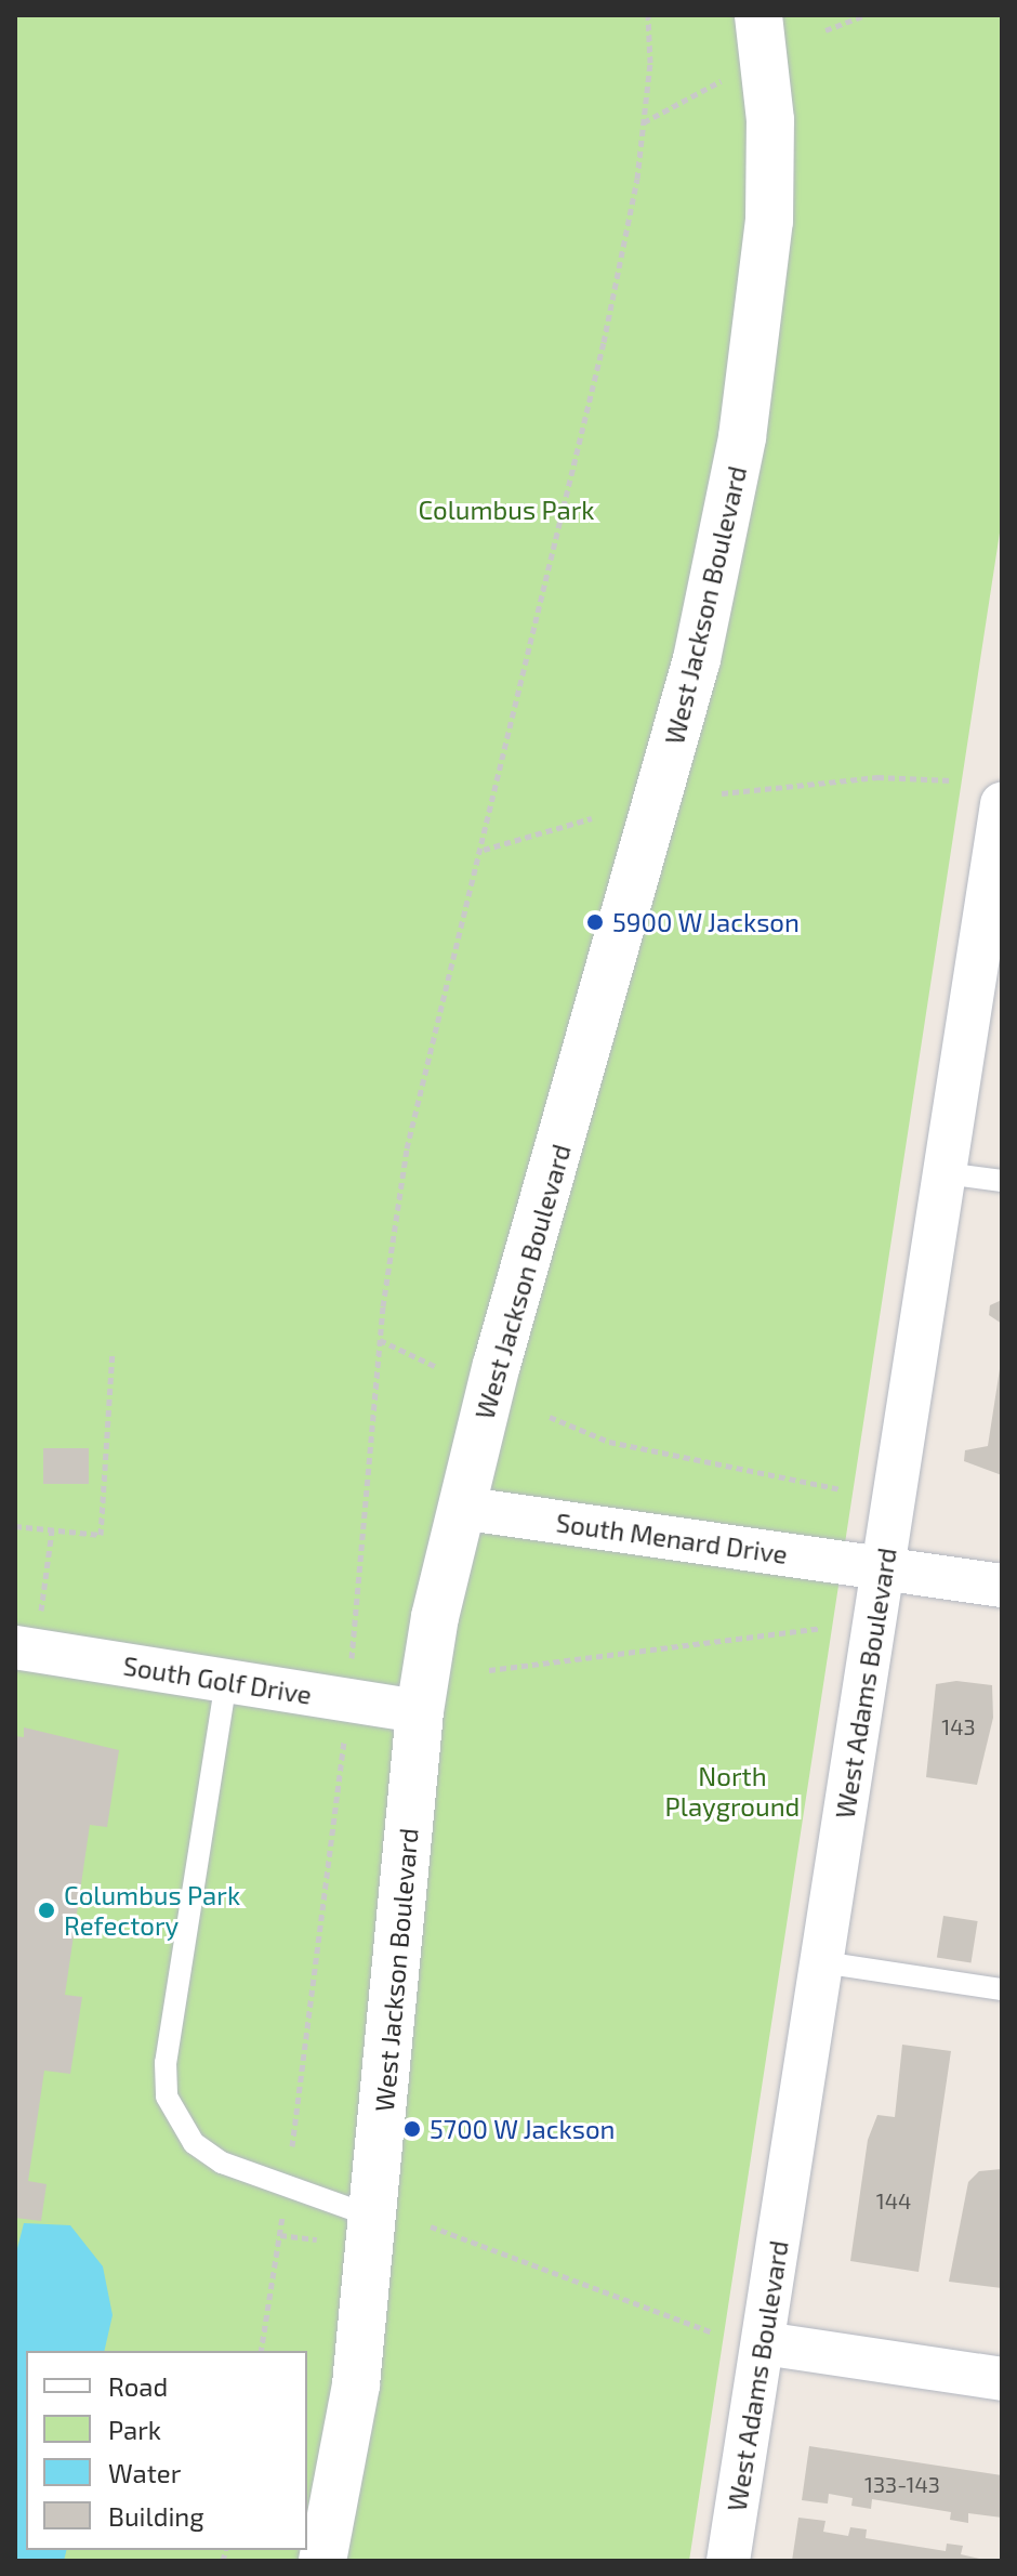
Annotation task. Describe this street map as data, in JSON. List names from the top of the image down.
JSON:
{
  "streets": {
    "street": [
      "West Jackson Boulevard",
      "South Menard Drive",
      "South Golf Drive",
      "West Adams Boulevard"
    ]
  },
  "crossings": [
    ["West Jackson Boulevard", "South Menard Drive"],
    ["West Jackson Boulevard", "South Golf Drive"],
    ["South Menard Drive", "West Adams Boulevard"]
  ],
  "parks": ["Columbus Park", "North Playground"],
  "places": ["5900 W Jackson", "Columbus Park Refectory", "5700 W Jackson"],
  "house_numbers": ["143", "144", "133-143"],
  "legend": [
    "Road",
    "Park",
    "Water",
    "Building"
  ]
}
